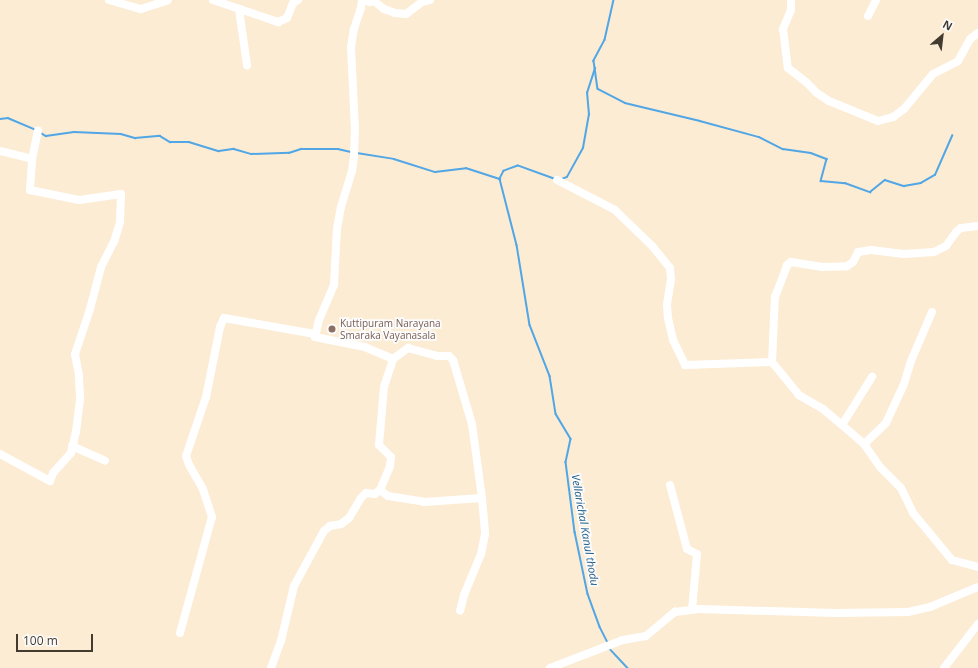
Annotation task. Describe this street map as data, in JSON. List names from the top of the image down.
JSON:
{
  "water": ["Vellarichal Kanul thodu"],
  "places": ["Kuttipuram Narayana Smaraka Vayanasala"],
  "scale_bar": "100 m",
  "north": "top right"
}
